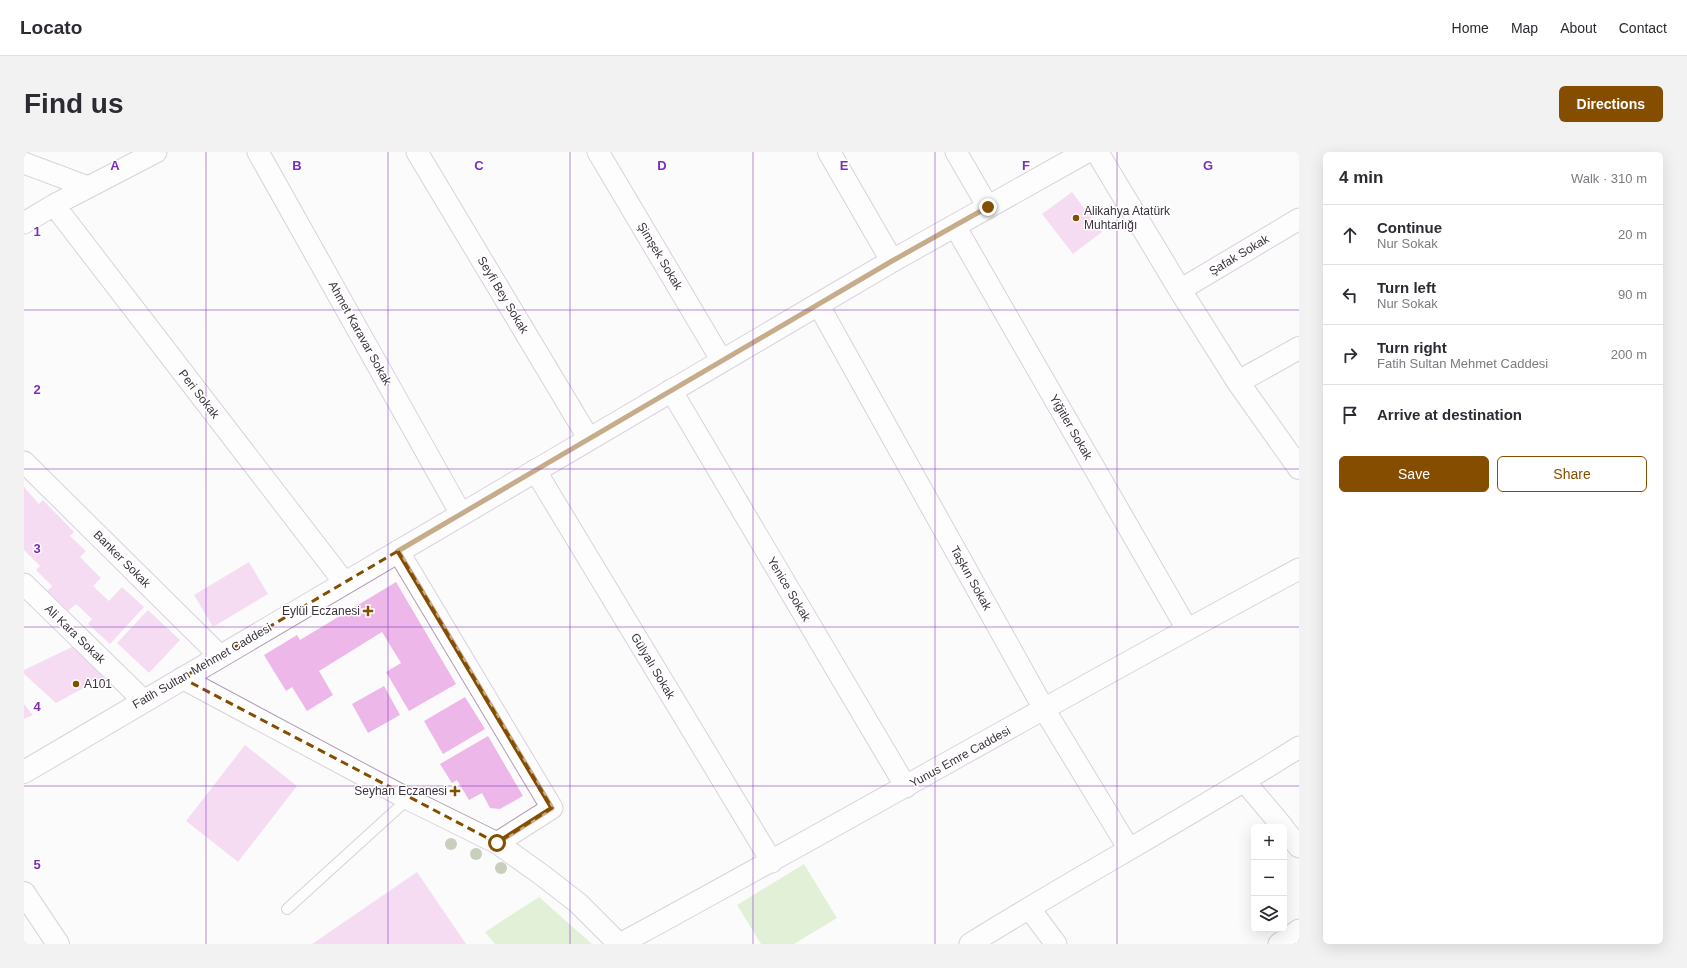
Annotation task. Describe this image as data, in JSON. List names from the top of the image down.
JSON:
{
  "streets": {
    "street": [
      "Şafak Sokak",
      "Şimşek Sokak",
      "Seyfi Bey Sokak",
      "Ahmet Karavar Sokak",
      "Peri Sokak",
      "Yiğitler Sokak",
      "Banker Sokak",
      "Taşkın Sokak",
      "Yenice Sokak",
      "Ali Kara Sokak",
      "Fatih Sultan Mehmet Caddesi",
      "Gülyalı Sokak",
      "Yunus Emre Caddesi"
    ]
  },
  "crossings": [
    ["Şimşek Sokak", "Fatih Sultan Mehmet Caddesi"],
    ["Seyfi Bey Sokak", "Fatih Sultan Mehmet Caddesi"],
    ["Ahmet Karavar Sokak", "Fatih Sultan Mehmet Caddesi"],
    ["Peri Sokak", "Fatih Sultan Mehmet Caddesi"],
    ["Yiğitler Sokak", "Fatih Sultan Mehmet Caddesi"],
    ["Yiğitler Sokak", "Yunus Emre Caddesi"],
    ["Banker Sokak", "Fatih Sultan Mehmet Caddesi"],
    ["Taşkın Sokak", "Fatih Sultan Mehmet Caddesi"],
    ["Taşkın Sokak", "Yunus Emre Caddesi"],
    ["Yenice Sokak", "Fatih Sultan Mehmet Caddesi"],
    ["Yenice Sokak", "Yunus Emre Caddesi"],
    ["Ali Kara Sokak", "Fatih Sultan Mehmet Caddesi"],
    ["Fatih Sultan Mehmet Caddesi", "Gülyalı Sokak"],
    ["Gülyalı Sokak", "Yunus Emre Caddesi"]
  ],
  "places": {
    "other": ["Alikahya Atatürk Muhtarlığı", "A101"],
    "health": ["Eylül Eczanesi", "Seyhan Eczanesi"]
  },
  "page": {
    "header": "Locato",
    "nav": [
      "Home",
      "Map",
      "About",
      "Contact"
    ],
    "buttons": [
      "Directions",
      ["Save", "Share"]
    ],
    "title": "Find us",
    "heading": ["4 min", "Walk · 310 m"],
    "list": [
      ["Continue", "Nur Sokak", "20 m"],
      ["Turn left", "Nur Sokak", "90 m"],
      ["Turn right", "Fatih Sultan Mehmet Caddesi", "200 m"],
      "Arrive at destination"
    ],
    "map_buttons": ["+", "−"]
  },
  "grid": {
    "columns": [
      "A",
      "B",
      "C",
      "D",
      "E",
      "F",
      "G"
    ],
    "rows": [
      "1",
      "2",
      "3",
      "4",
      "5"
    ]
  }
}
